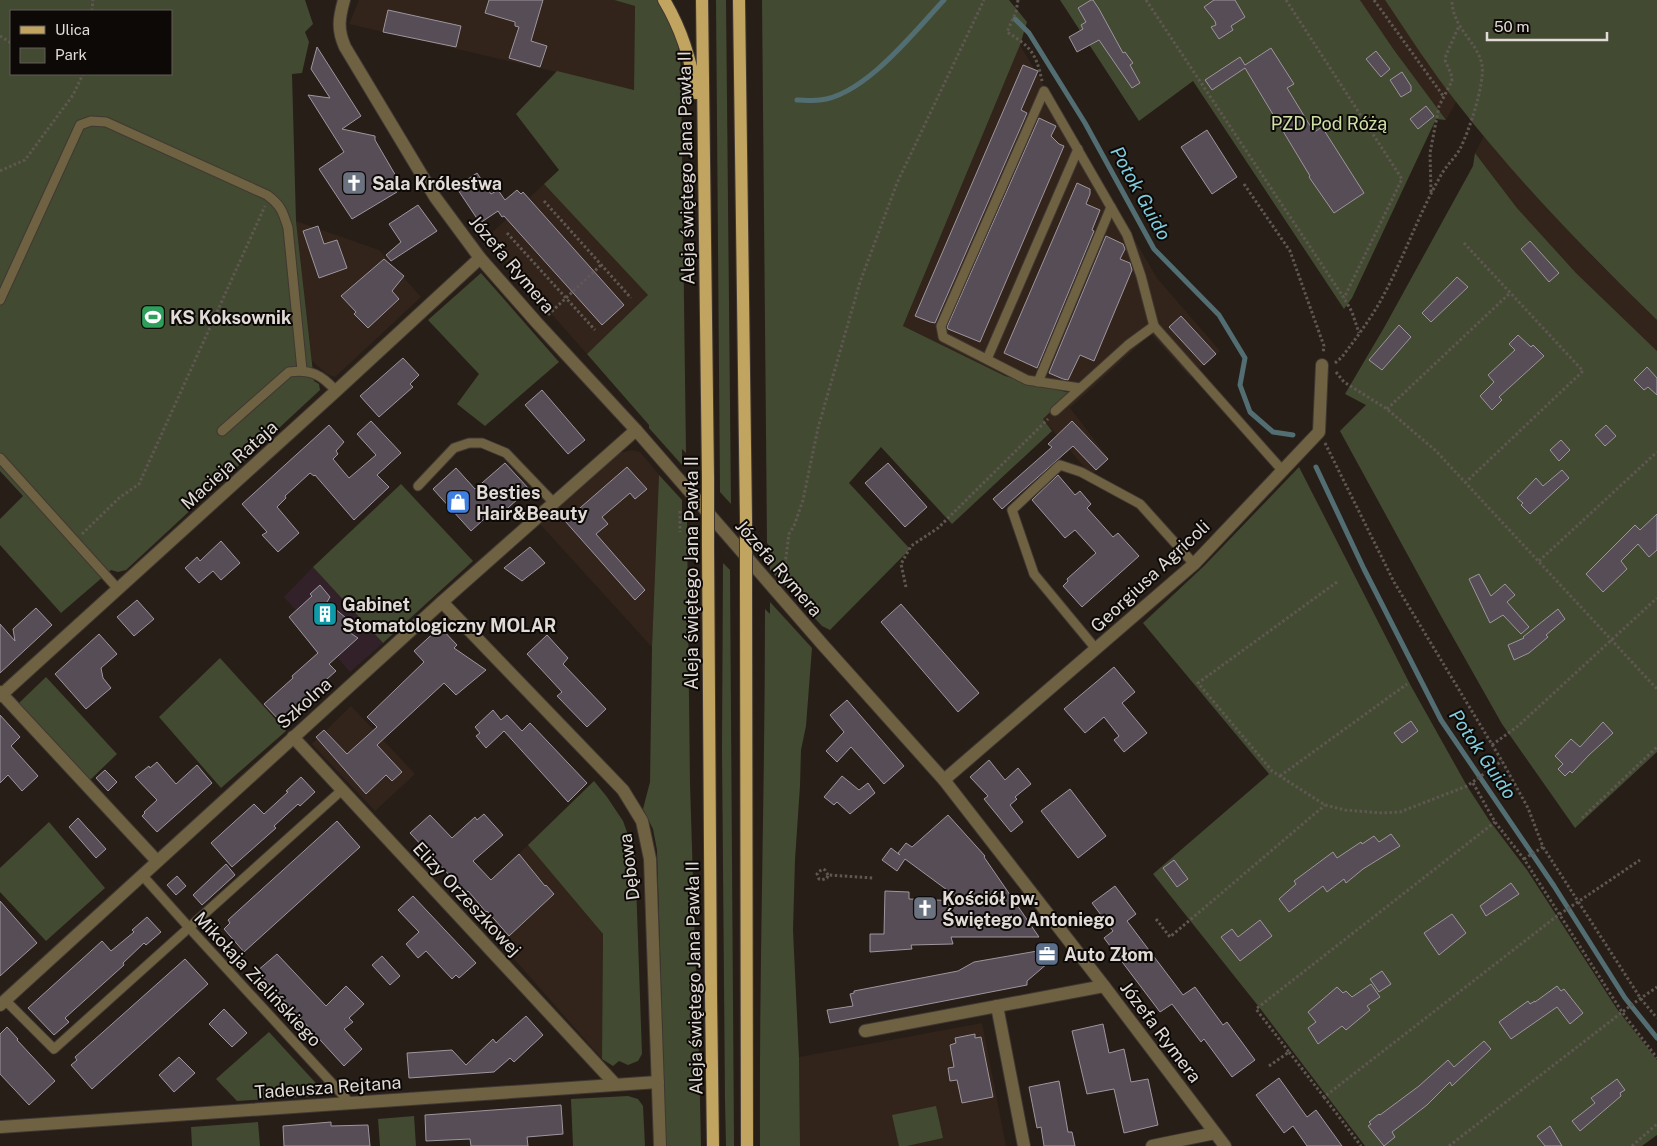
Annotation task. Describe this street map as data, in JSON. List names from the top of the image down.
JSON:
{
  "streets": {
    "main road": ["Aleja świętego Jana Pawła II"],
    "street": [
      "Józefa Rymera",
      "Macieja Rataja",
      "Georgiusa Agricoli",
      "Szkolna",
      "Dębowa",
      "Elizy Orzeszkowej",
      "Tadeusza Rejtana"
    ],
    "lane": ["Mikołaja Zielińskiego"]
  },
  "crossings": [
    ["Józefa Rymera", "Macieja Rataja"],
    ["Józefa Rymera", "Georgiusa Agricoli"],
    ["Józefa Rymera", "Szkolna"],
    ["Szkolna", "Dębowa"],
    ["Szkolna", "Elizy Orzeszkowej"],
    ["Szkolna", "Mikołaja Zielińskiego"],
    ["Dębowa", "Tadeusza Rejtana"],
    ["Elizy Orzeszkowej", "Tadeusza Rejtana"],
    ["Mikołaja Zielińskiego", "Tadeusza Rejtana"]
  ],
  "water": ["Potok Guido"],
  "parks": ["PZD Pod Różą"],
  "places": {
    "church": ["Sala Królestwa", "Kościół pw. Świętego Antoniego"],
    "sports": ["KS Koksownik"],
    "shop": ["Besties Hair&Beauty"],
    "building": ["Gabinet Stomatologiczny MOLAR"],
    "office": ["Auto Złom"]
  },
  "legend": ["Ulica", "Park"],
  "scale_bar": "50 m"
}
